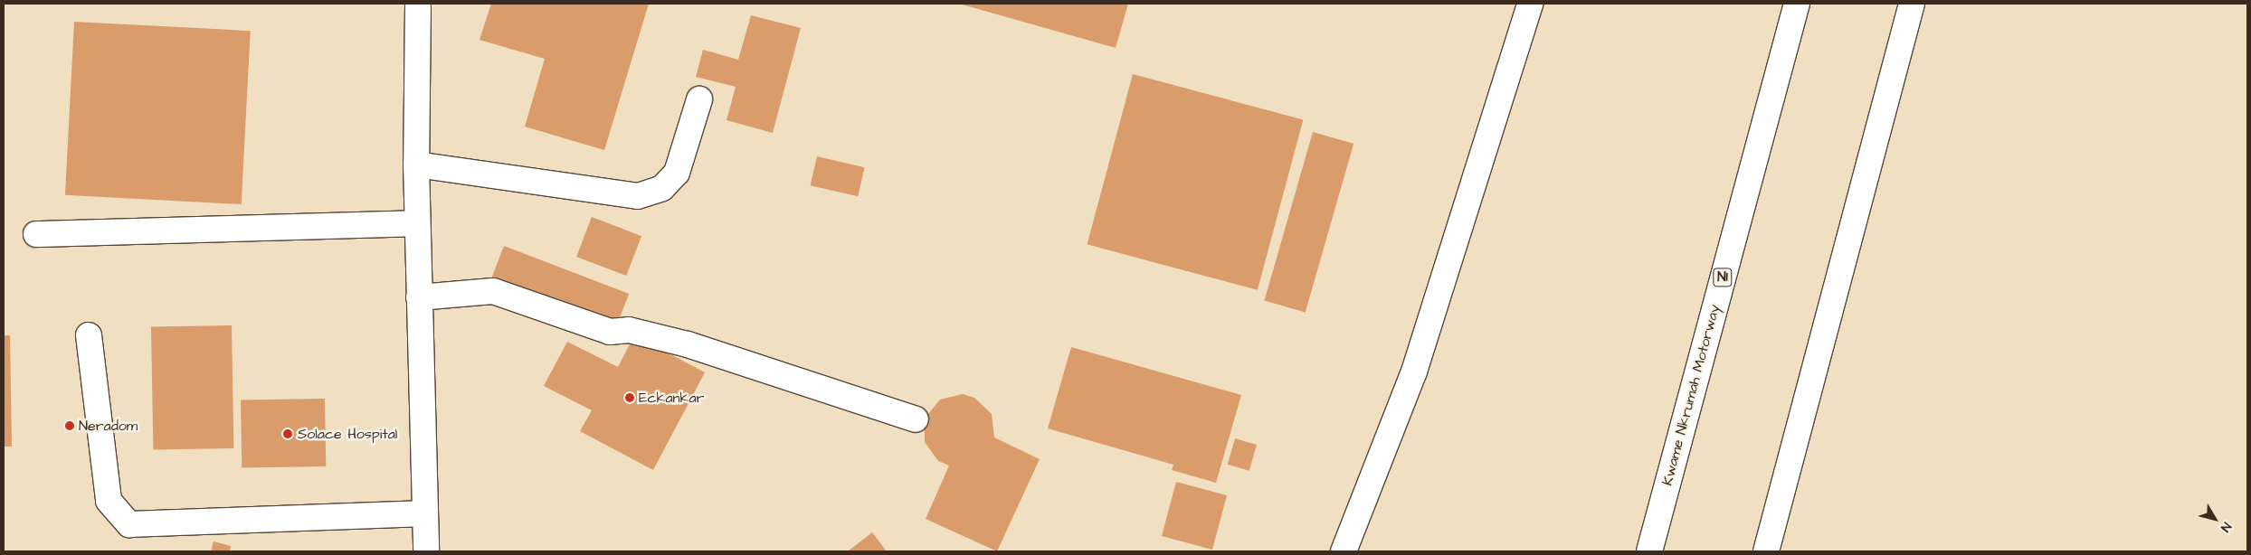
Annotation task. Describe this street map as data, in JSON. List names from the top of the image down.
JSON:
{
  "streets": {
    "main road": ["N1", "Kwame Nkrumah Motorway"]
  },
  "places": ["Eckankar", "Neradom", "Solace Hospital"],
  "north": "bottom right"
}
